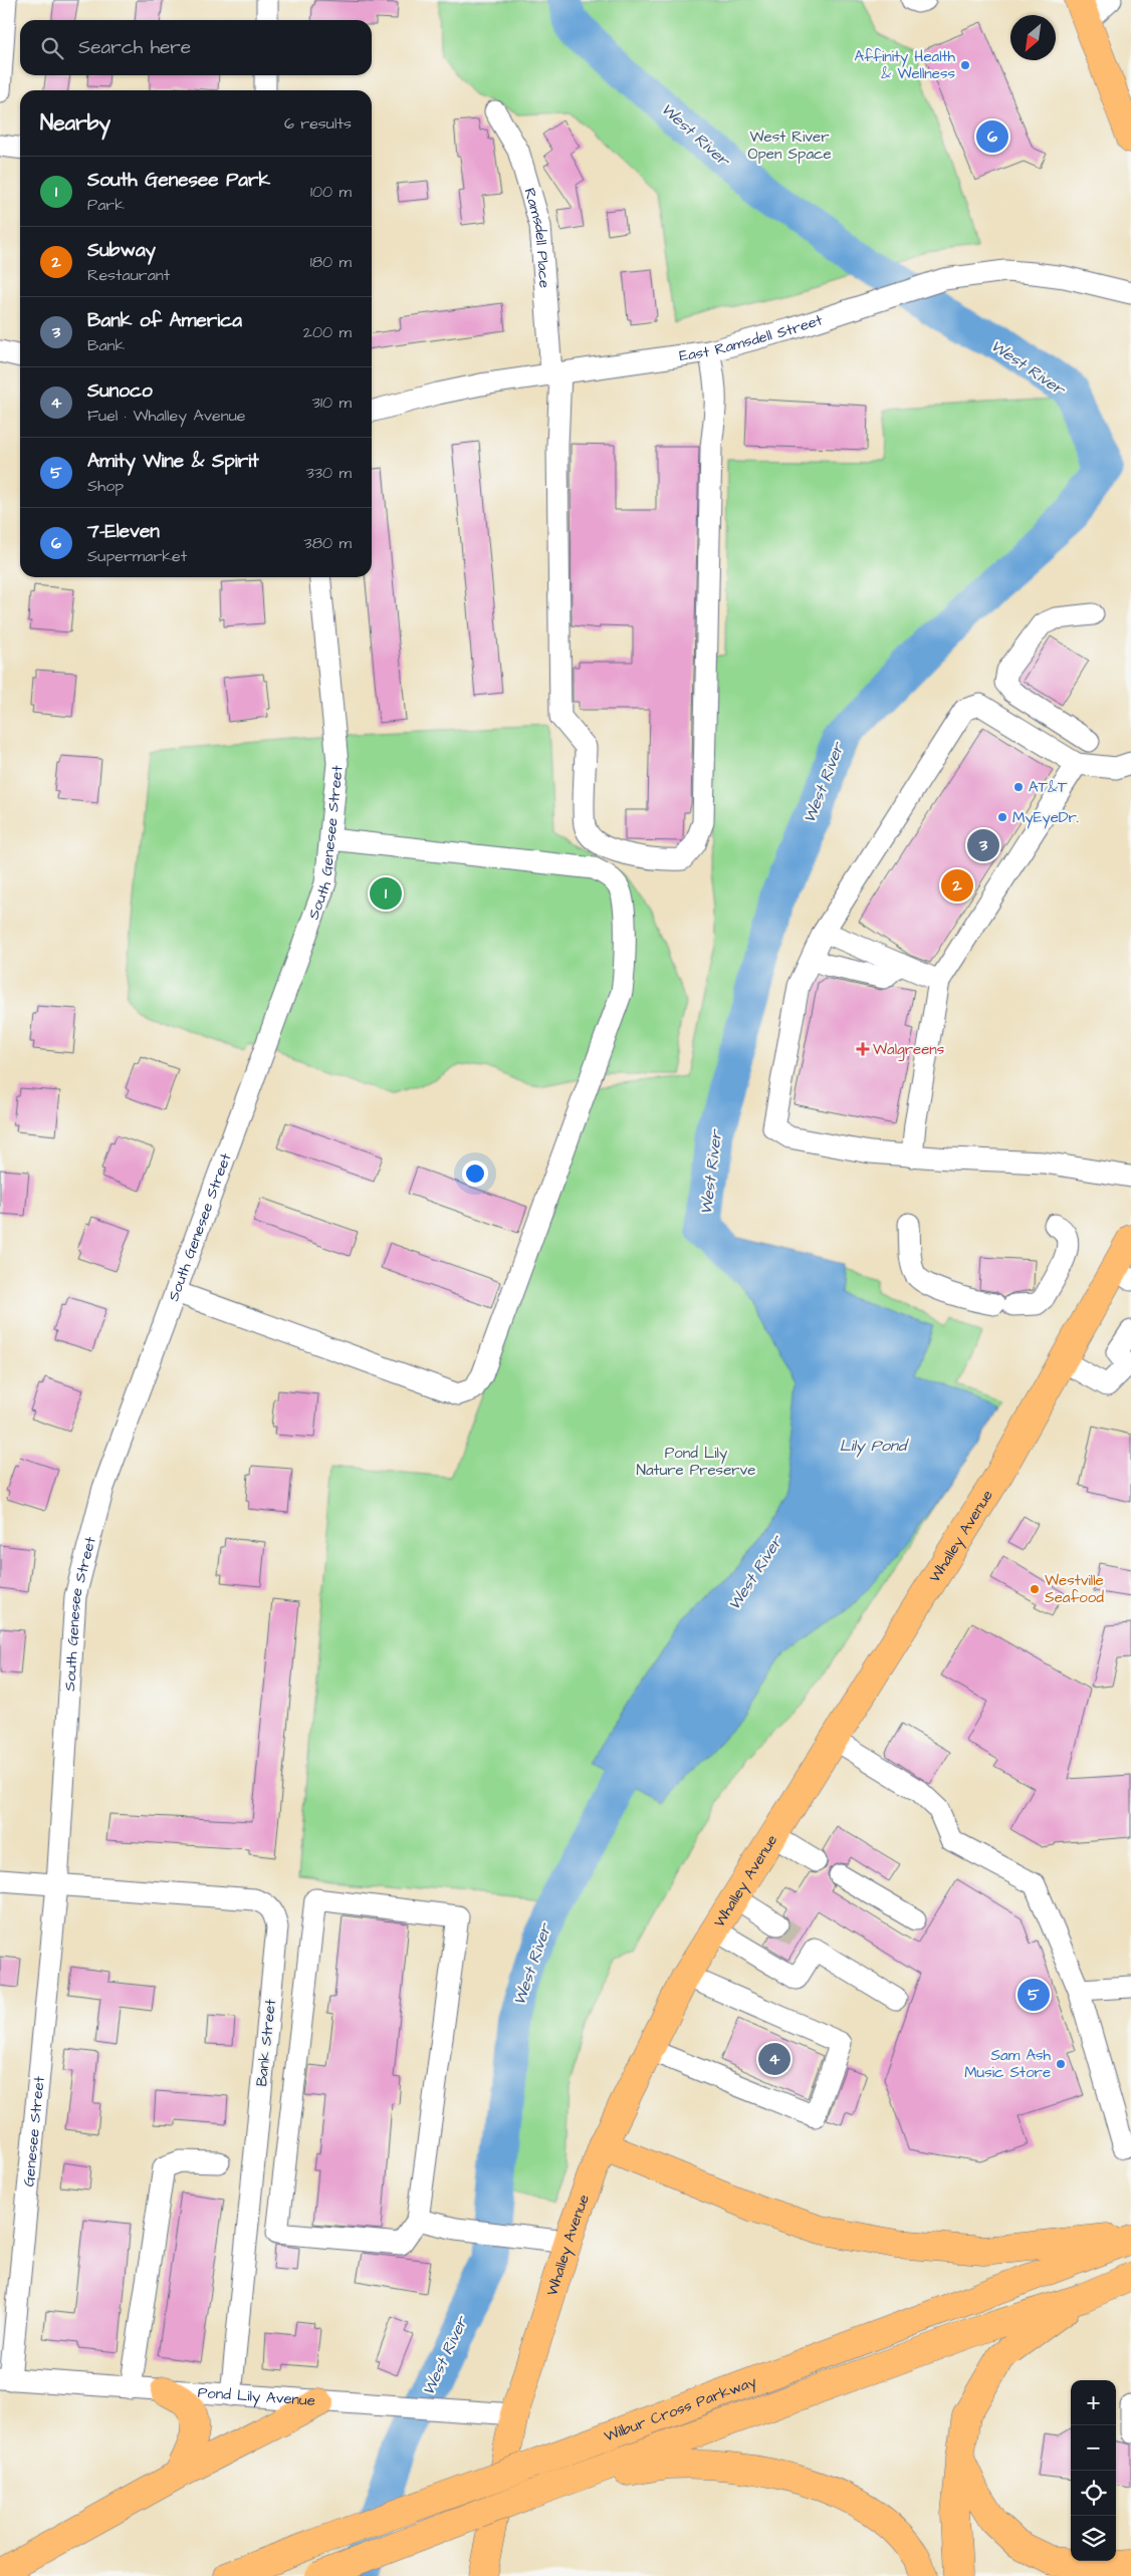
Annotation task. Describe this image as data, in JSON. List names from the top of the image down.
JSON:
{
  "streets": {
    "main road": ["Whalley Avenue", "Wilbur Cross Parkway"],
    "street": [
      "Ramsdell Place",
      "East Ramsdell Street",
      "South Genesee Street",
      "Bank Street",
      "Genesee Street",
      "Pond Lily Avenue"
    ]
  },
  "crossings": [
    ["Ramsdell Place", "East Ramsdell Street"],
    ["South Genesee Street", "Bank Street"],
    ["South Genesee Street", "Genesee Street"],
    ["Whalley Avenue", "Pond Lily Avenue"],
    ["Bank Street", "Genesee Street"],
    ["Bank Street", "Pond Lily Avenue"],
    ["Genesee Street", "Pond Lily Avenue"]
  ],
  "water": ["West River", "Lily Pond"],
  "parks": ["West River Open Space", "Pond Lily Nature Preserve"],
  "places": {
    "other": [
      "Affinity Health & Wellness",
      "AT&T",
      "MyEyeDr.",
      "Westville Seafood",
      "Sam Ash Music Store"
    ],
    "health": ["Walgreens"]
  },
  "north": "bottom left",
  "page": {
    "search": "Search here",
    "heading": ["Nearby", "6 results"],
    "pins": [
      "6",
      "3",
      "2",
      "1",
      "5",
      "4"
    ],
    "list": [
      {
        "mark": "1",
        "name": "South Genesee Park",
        "note": "Park",
        "value": "100 m"
      },
      {
        "mark": "2",
        "name": "Subway",
        "note": "Restaurant",
        "value": "180 m"
      },
      {
        "mark": "3",
        "name": "Bank of America",
        "note": "Bank",
        "value": "200 m"
      },
      {
        "mark": "4",
        "name": "Sunoco",
        "note": "Fuel · Whalley Avenue",
        "value": "310 m"
      },
      {
        "mark": "5",
        "name": "Amity Wine & Spirit",
        "note": "Shop",
        "value": "330 m"
      },
      {
        "mark": "6",
        "name": "7-Eleven",
        "note": "Supermarket",
        "value": "380 m"
      }
    ],
    "map_buttons": ["+", "−"]
  }
}
